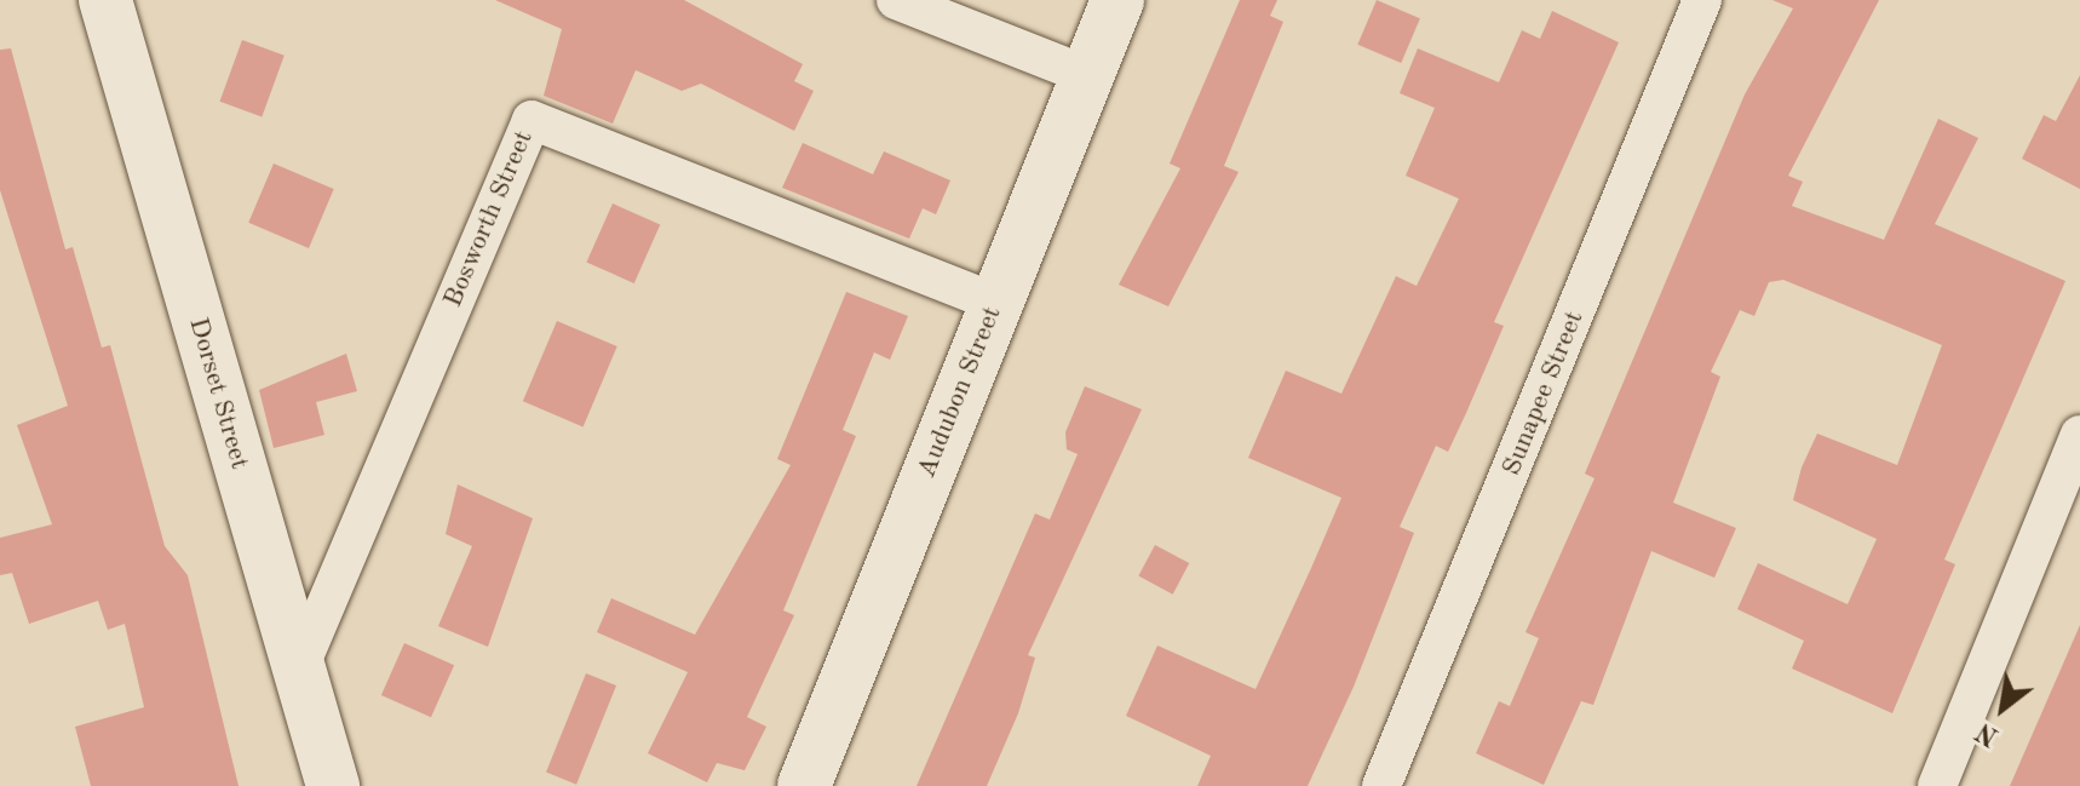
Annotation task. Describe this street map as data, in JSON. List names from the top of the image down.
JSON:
{
  "streets": {
    "street": [
      "Bosworth Street",
      "Audubon Street",
      "Dorset Street",
      "Sunapee Street"
    ]
  },
  "crossings": [
    ["Bosworth Street", "Audubon Street"],
    ["Bosworth Street", "Dorset Street"]
  ],
  "north": "bottom left"
}
